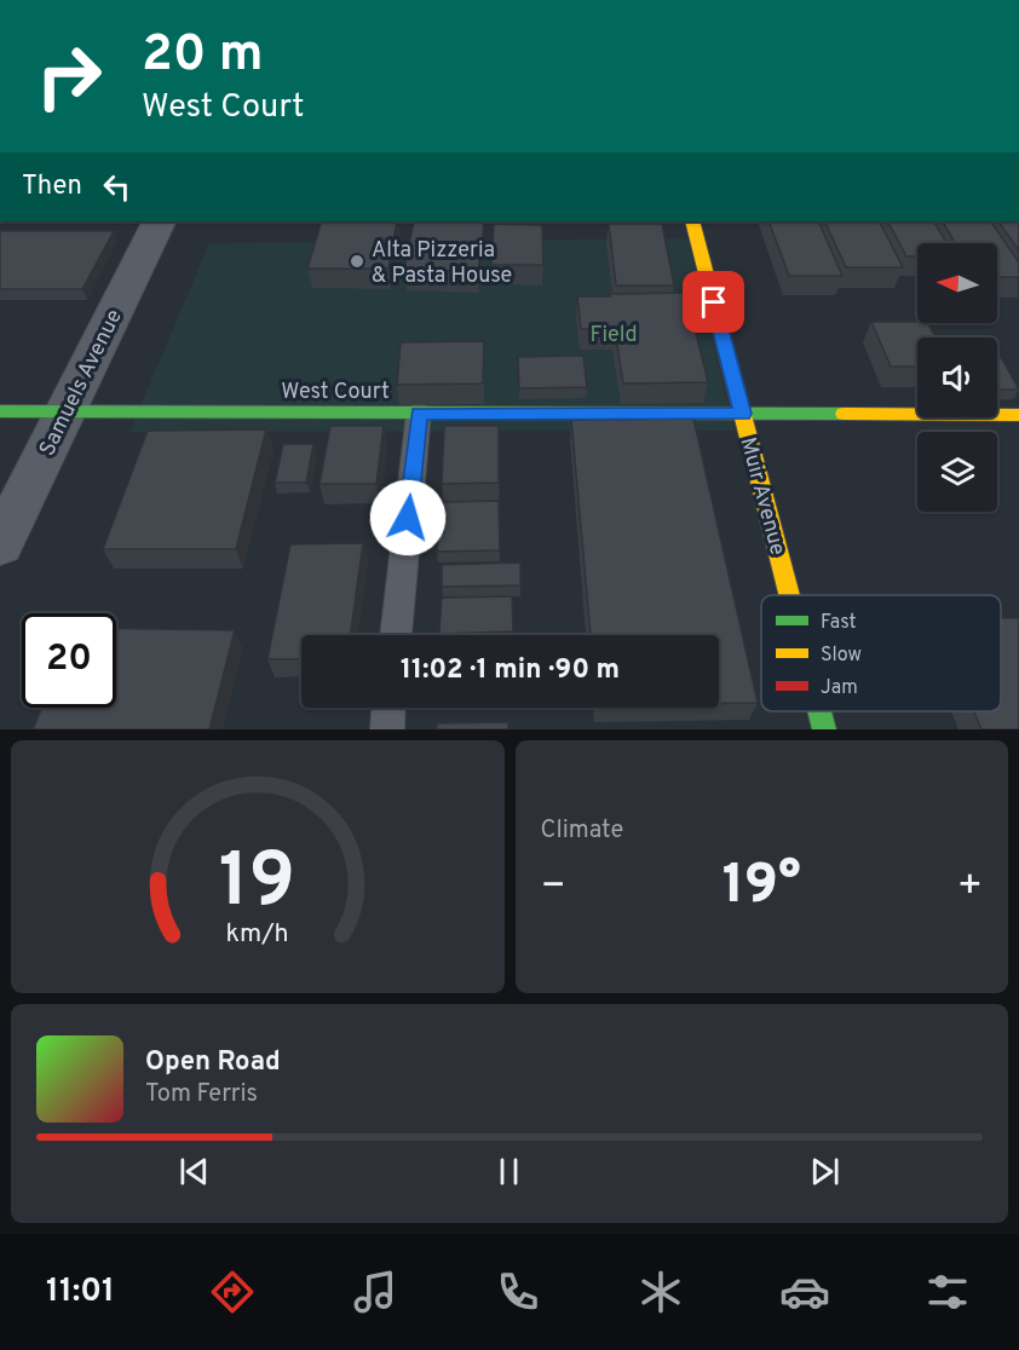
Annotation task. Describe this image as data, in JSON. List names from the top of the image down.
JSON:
{
  "streets": {
    "street": ["Samuels Avenue", "West Court", "Muir Avenue"]
  },
  "crossings": [
    ["Samuels Avenue", "West Court"],
    ["West Court", "Muir Avenue"]
  ],
  "parks": ["Field"],
  "places": ["Alta Pizzeria & Pasta House"],
  "legend": ["Fast", "Slow", "Jam"],
  "north": "left",
  "page": {
    "turn": ["20 m", "West Court"],
    "then": "Then",
    "limit": "20",
    "trip": "11:02 · 1 min · 90 m",
    "tile": "Climate",
    "heat": ["−", "19°", "+"],
    "song": ["Open Road", "Tom Ferris"],
    "tabs": "11:01",
    "gauge": ["19", "km/h"]
  }
}
